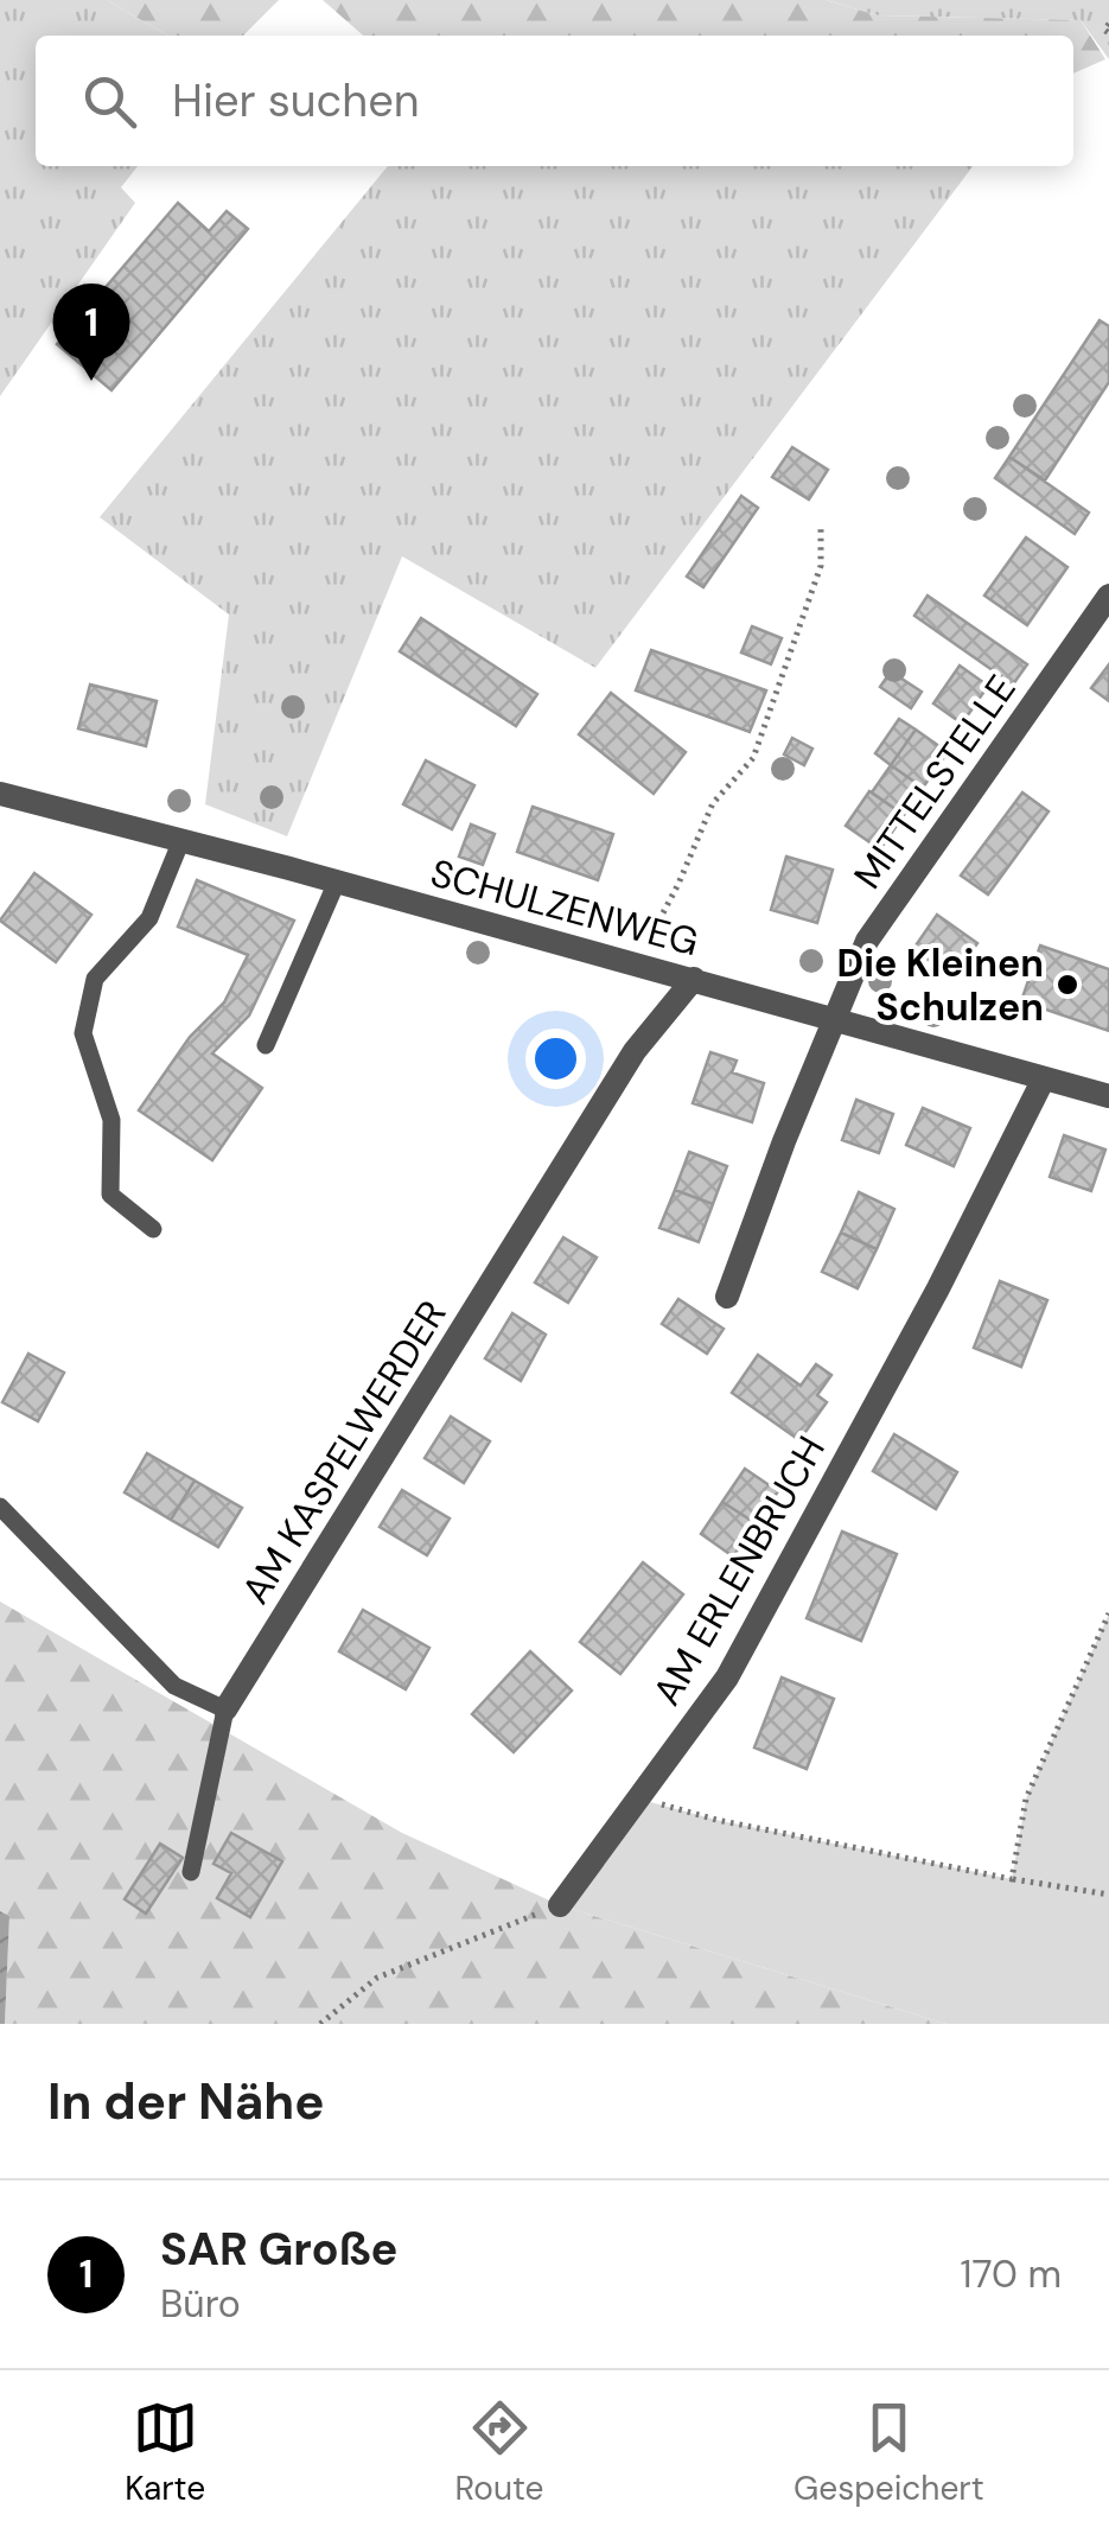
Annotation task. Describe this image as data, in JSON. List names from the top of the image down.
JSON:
{
  "streets": {
    "street": [
      "MITTELSTELLE",
      "SCHULZENWEG",
      "AM KASPELWERDER",
      "AM ERLENBRUCH"
    ]
  },
  "crossings": [
    ["MITTELSTELLE", "SCHULZENWEG"],
    ["SCHULZENWEG", "AM KASPELWERDER"],
    ["SCHULZENWEG", "AM ERLENBRUCH"]
  ],
  "places": ["Die Kleinen Schulzen"],
  "page": {
    "search": "Hier suchen",
    "pins": "1",
    "heading": "In der Nähe",
    "list": [
      {
        "mark": "1",
        "name": "SAR Große",
        "note": "Büro",
        "value": "170 m"
      }
    ],
    "nav": ["Karte", "Route", "Gespeichert"]
  }
}
